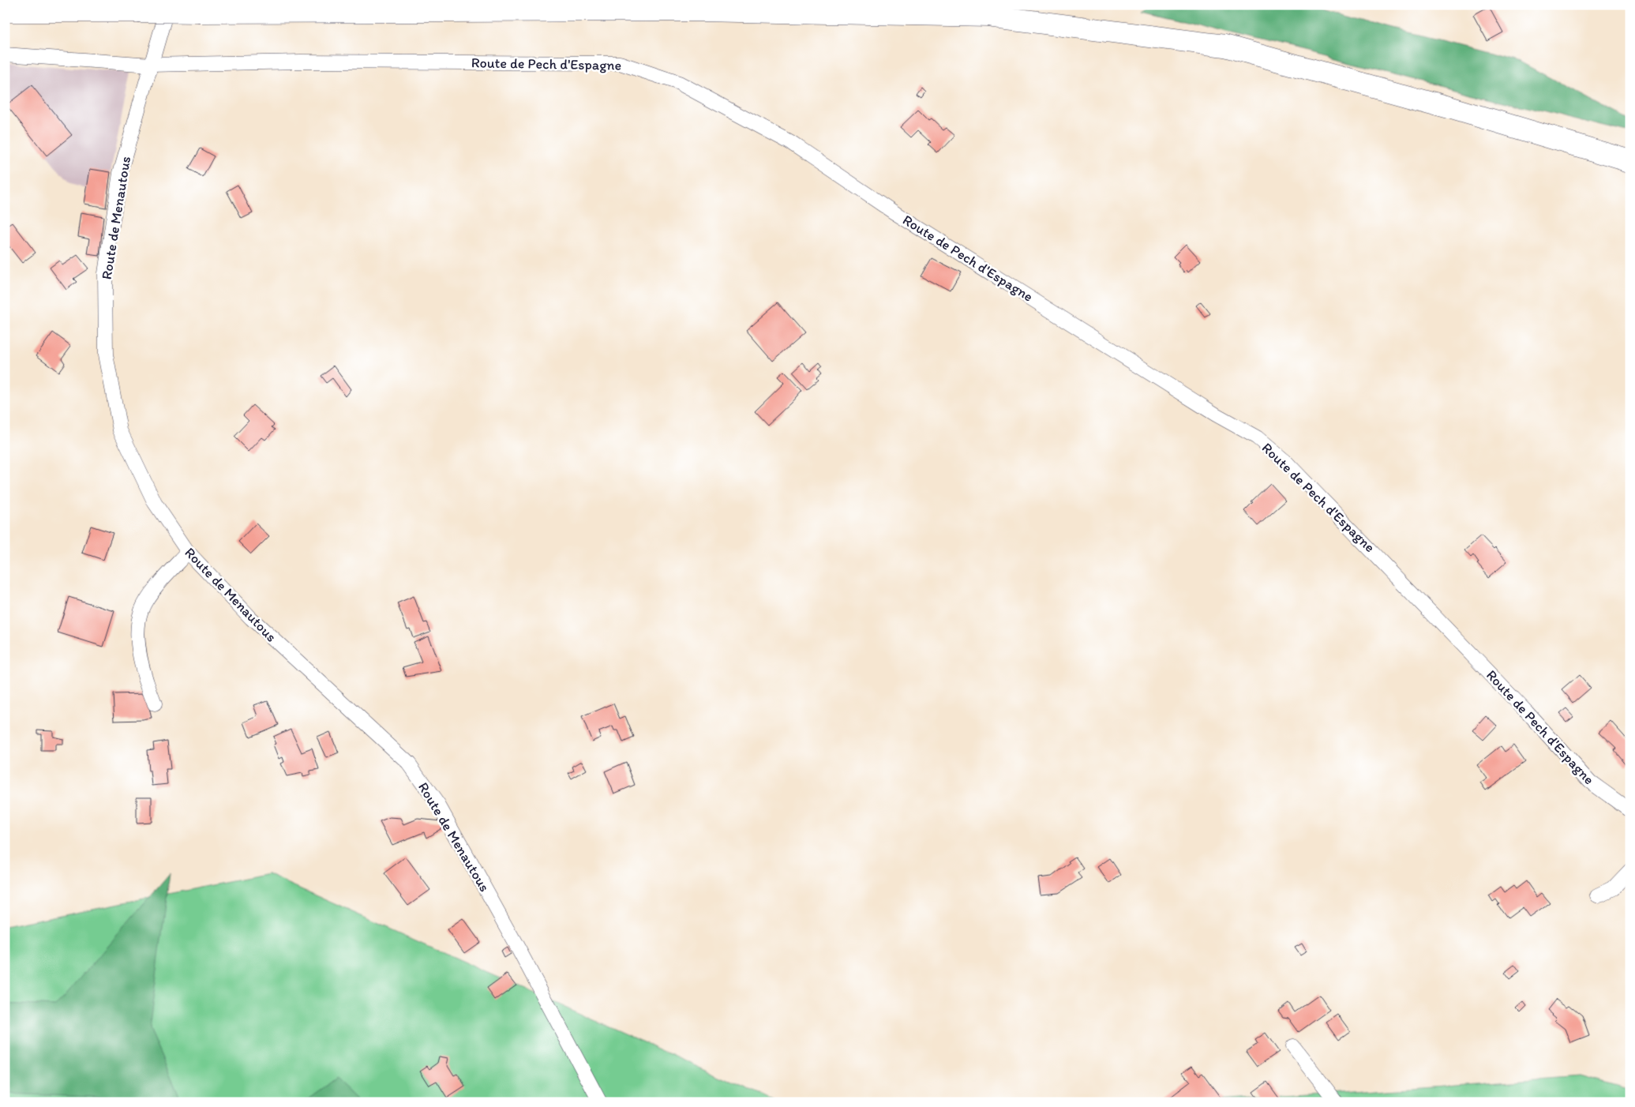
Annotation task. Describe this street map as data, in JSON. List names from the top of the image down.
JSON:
{
  "streets": {
    "street": ["Route de Pech d'Espagne", "Route de Menautous"]
  },
  "crossings": [
    ["Route de Pech d'Espagne", "Route de Menautous"]
  ]
}
